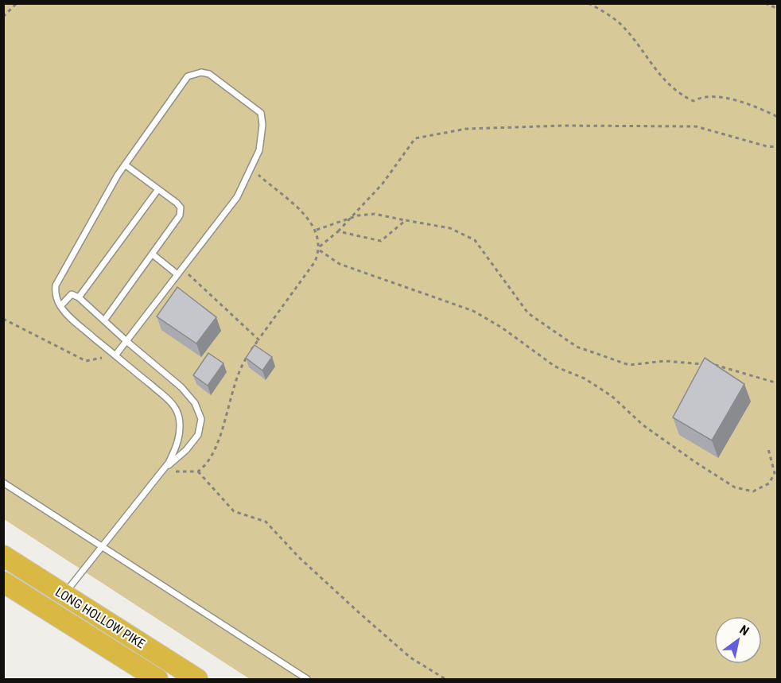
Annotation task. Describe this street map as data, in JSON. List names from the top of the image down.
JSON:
{
  "streets": {
    "highway": ["LONG HOLLOW PIKE"]
  },
  "north": "top right"
}
